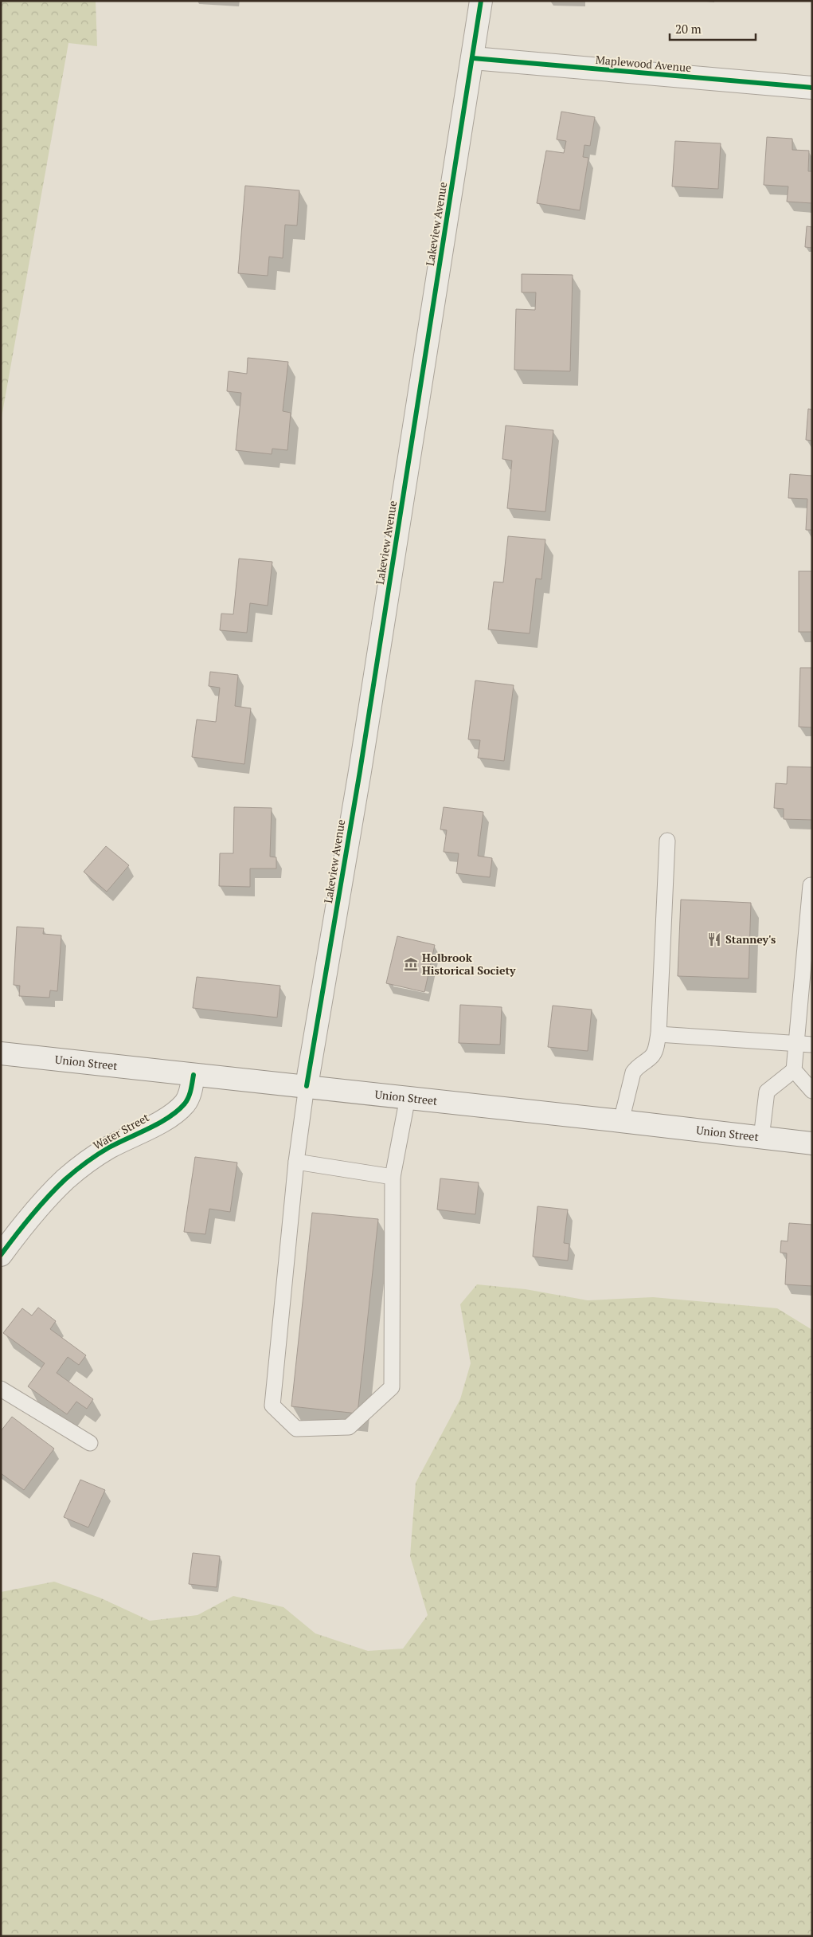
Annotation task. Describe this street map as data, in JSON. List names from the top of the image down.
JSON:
{
  "streets": {
    "street": [
      "Maplewood Avenue",
      "Lakeview Avenue",
      "Union Street",
      "Water Street"
    ]
  },
  "crossings": [
    ["Maplewood Avenue", "Lakeview Avenue"],
    ["Lakeview Avenue", "Union Street"],
    ["Union Street", "Water Street"]
  ],
  "places": {
    "restaurant": ["Stanney's"],
    "museum": ["Holbrook Historical Society"]
  },
  "scale_bar": "20 m"
}
